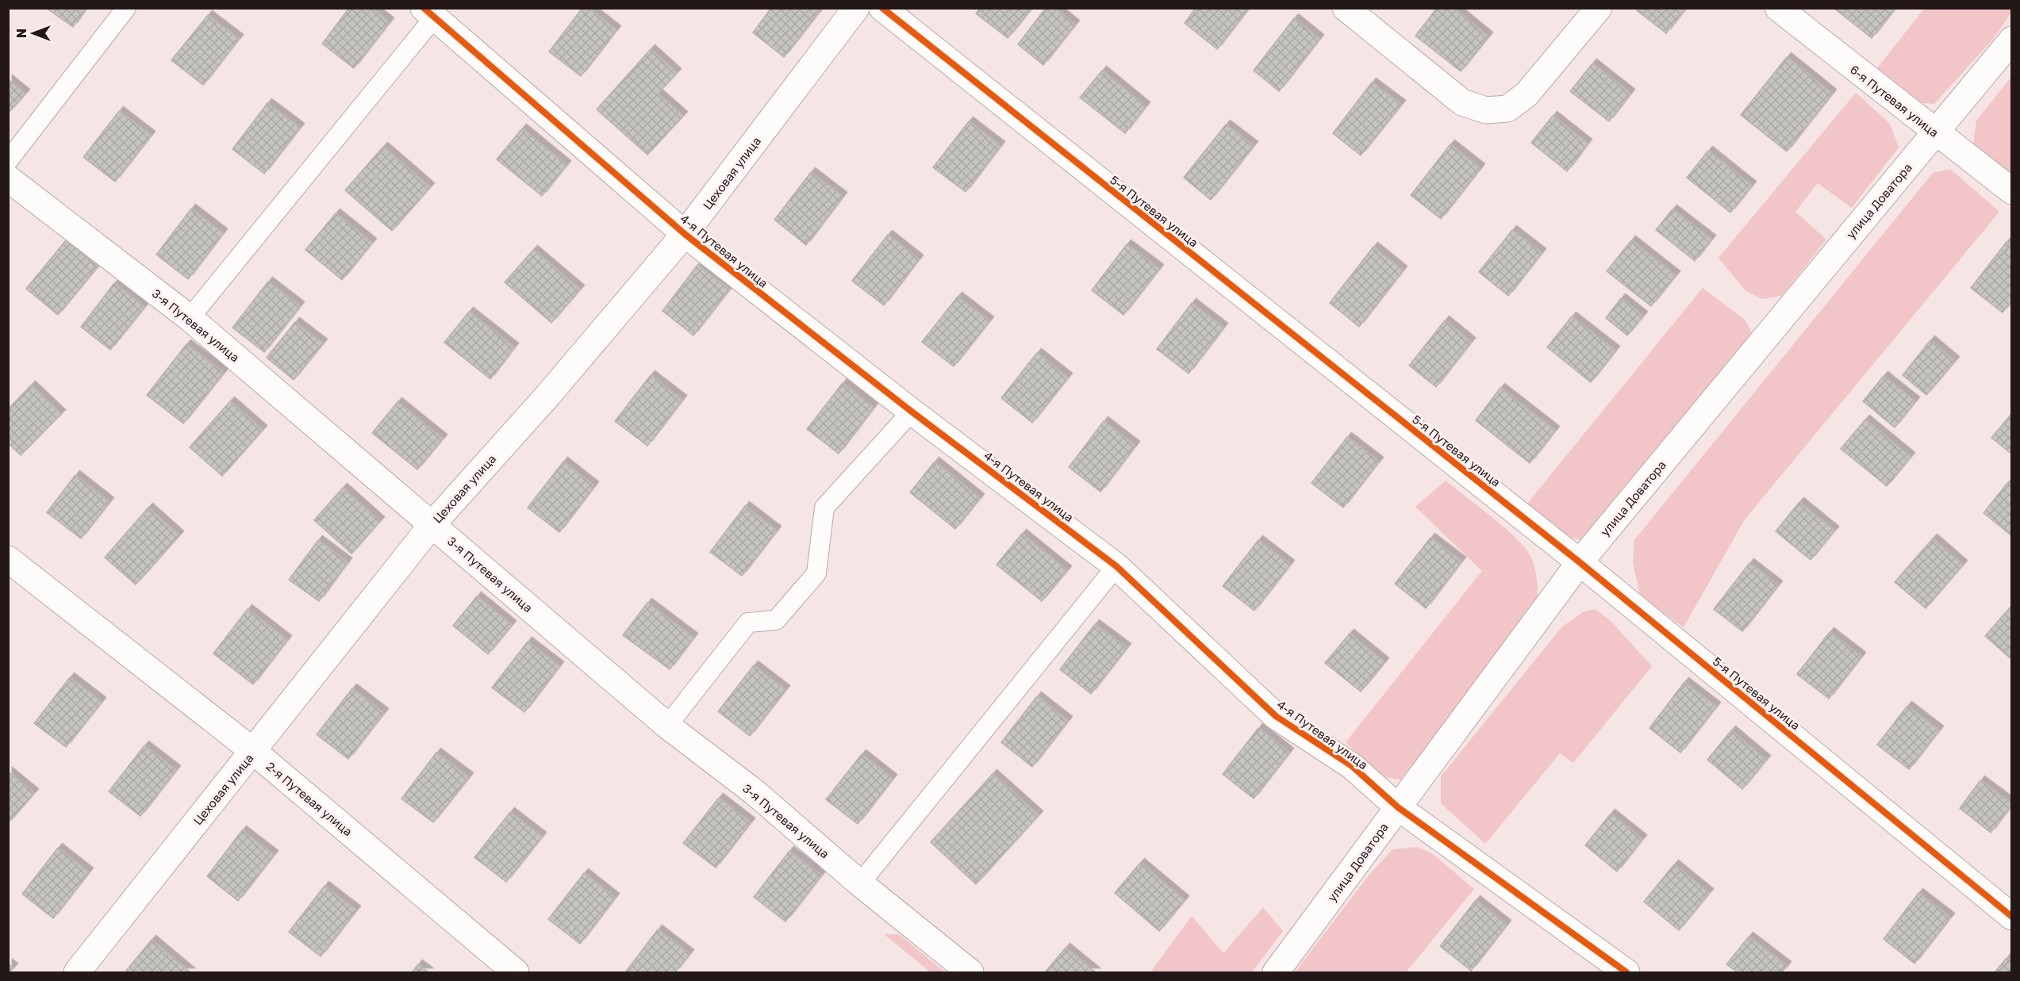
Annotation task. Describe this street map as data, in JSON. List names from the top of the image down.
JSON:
{
  "streets": {
    "street": [
      "6-я Путевая улица",
      "Цеховая улица",
      "улица Доватора",
      "5-я Путевая улица",
      "4-я Путевая улица",
      "3-я Путевая улица",
      "2-я Путевая улица"
    ]
  },
  "crossings": [
    ["6-я Путевая улица", "улица Доватора"],
    ["Цеховая улица", "4-я Путевая улица"],
    ["Цеховая улица", "3-я Путевая улица"],
    ["Цеховая улица", "2-я Путевая улица"],
    ["улица Доватора", "5-я Путевая улица"],
    ["улица Доватора", "4-я Путевая улица"]
  ],
  "north": "left"
}
